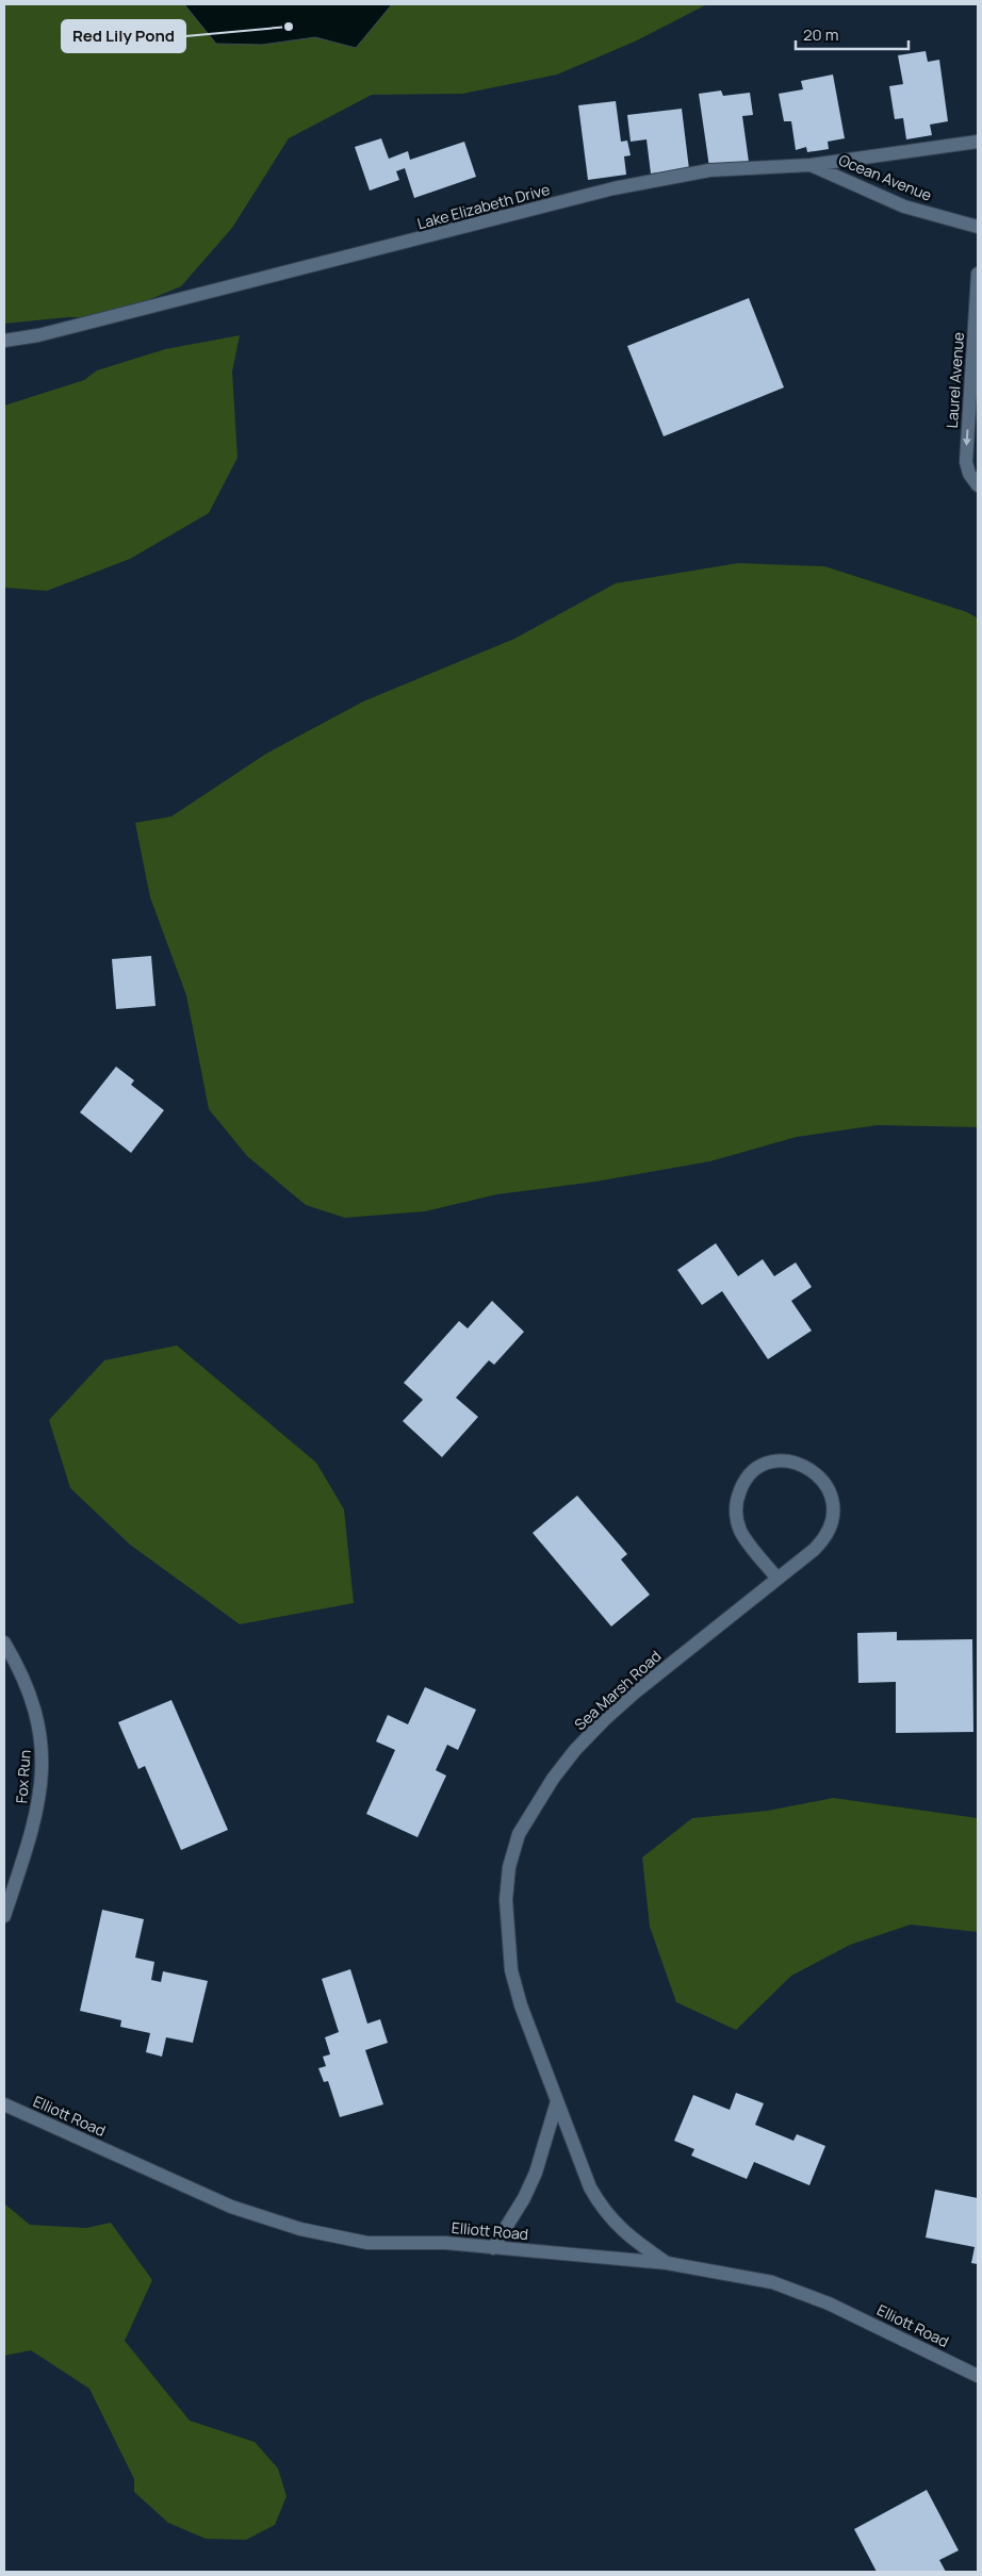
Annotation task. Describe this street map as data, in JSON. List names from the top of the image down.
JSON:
{
  "streets": {
    "street": [
      "Ocean Avenue",
      "Lake Elizabeth Drive",
      "Laurel Avenue",
      "Sea Marsh Road",
      "Fox Run",
      "Elliott Road"
    ]
  },
  "crossings": [
    ["Ocean Avenue", "Lake Elizabeth Drive"],
    ["Sea Marsh Road", "Elliott Road"]
  ],
  "one_way": ["Laurel Avenue"],
  "places": ["Red Lily Pond"],
  "scale_bar": "20 m"
}
